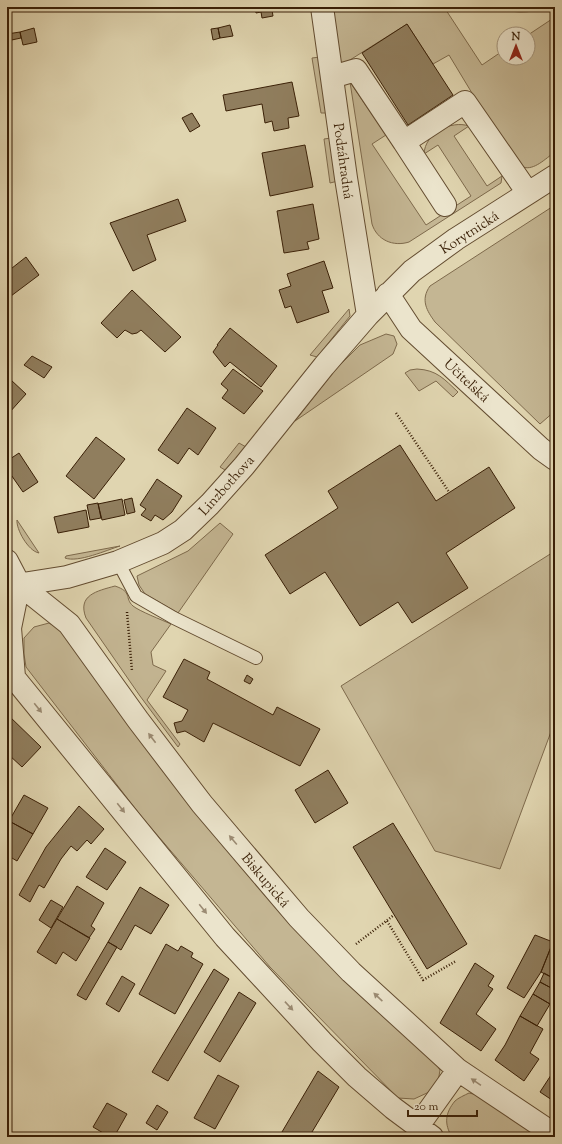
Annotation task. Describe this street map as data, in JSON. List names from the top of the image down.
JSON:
{
  "streets": {
    "street": [
      "Podzáhradná",
      "Korytnická",
      "Učiteľská",
      "Linzbothova",
      "Biskupická"
    ]
  },
  "crossings": [
    ["Podzáhradná", "Linzbothova"],
    ["Korytnická", "Učiteľská"],
    ["Korytnická", "Linzbothova"],
    ["Učiteľská", "Linzbothova"],
    ["Linzbothova", "Biskupická"]
  ],
  "scale_bar": "20 m",
  "north": "top"
}
